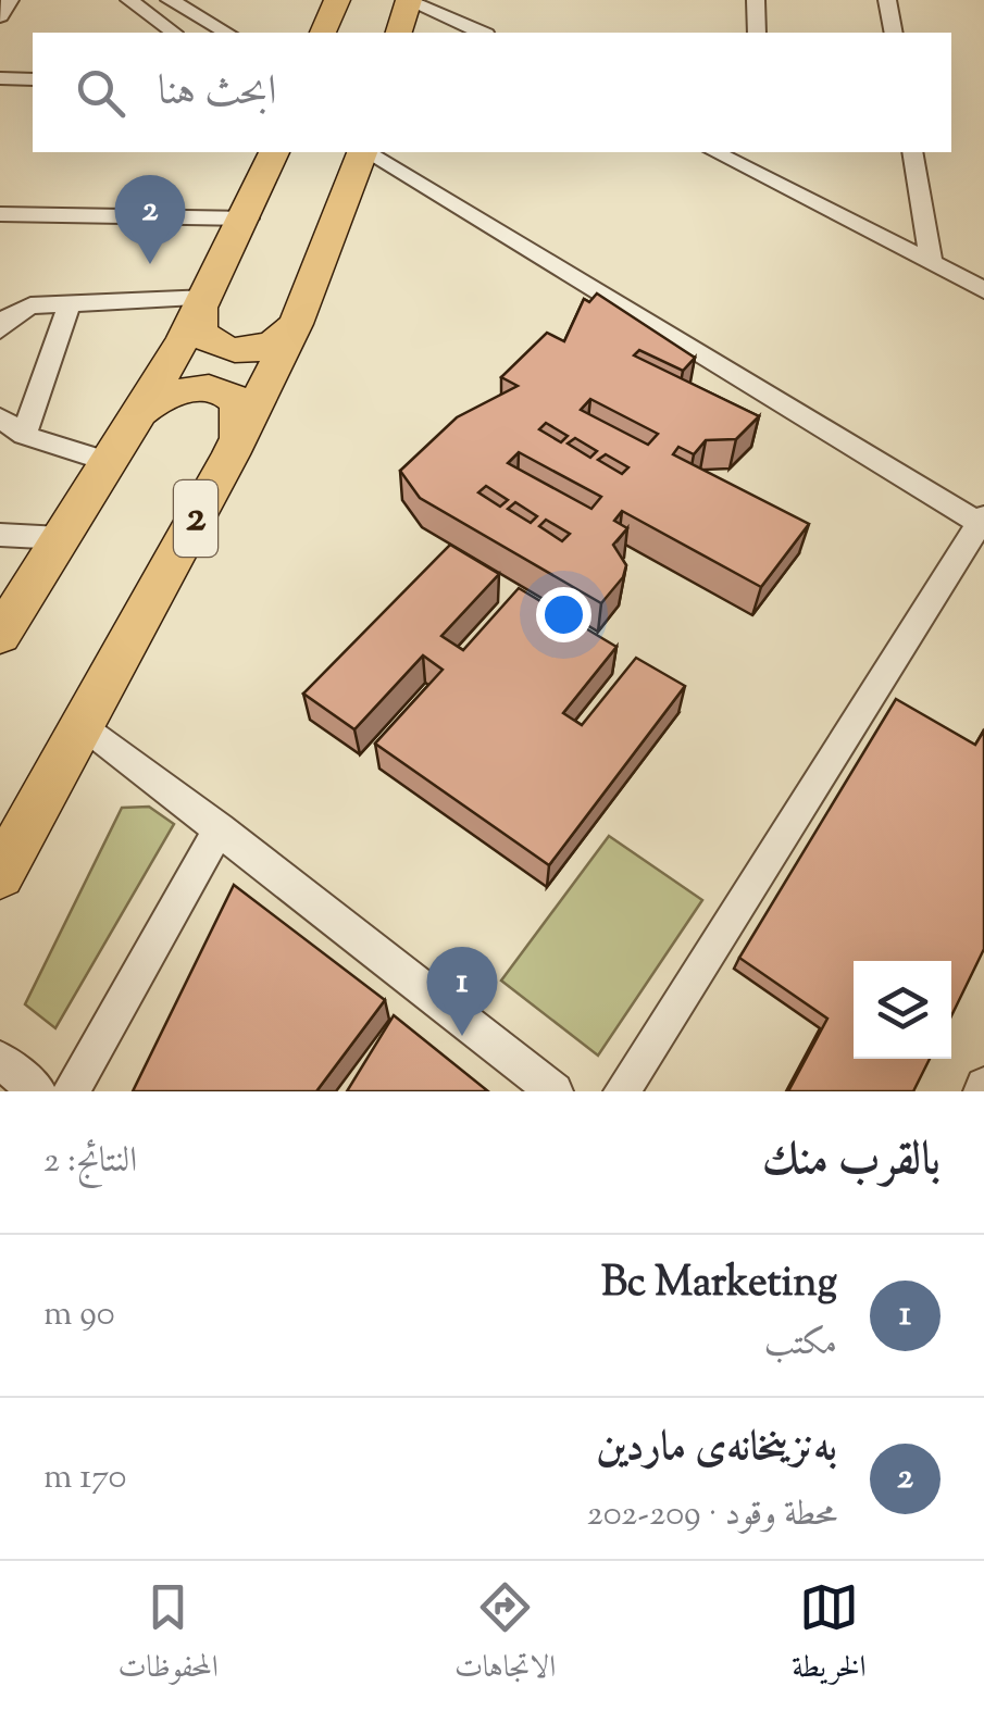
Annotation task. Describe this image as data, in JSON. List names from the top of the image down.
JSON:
{
  "streets": {
    "highway": ["2"]
  },
  "page": {
    "search": "ابحث هنا",
    "pins": ["2", "1"],
    "heading": ["بالقرب منك", "النتائج: 2"],
    "list": [
      {
        "mark": "1",
        "name": "Bc Marketing",
        "note": "مكتب",
        "value": "90 m"
      },
      {
        "mark": "2",
        "name": "بەنزینخانەی ماردین",
        "note": "محطة وقود · 209-202",
        "value": "170 m"
      }
    ],
    "nav": ["الخريطة", "الاتجاهات", "المحفوظات"]
  }
}
